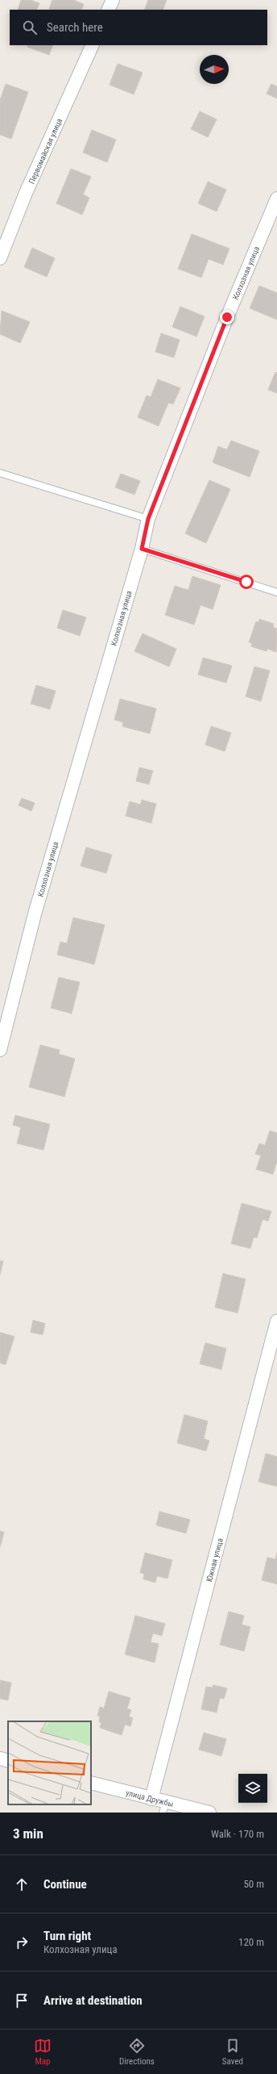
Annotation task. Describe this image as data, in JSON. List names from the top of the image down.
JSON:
{
  "streets": {
    "street": [
      "Первомайская улица",
      "Колхозная улица",
      "Южная улица",
      "улица Дружбы"
    ]
  },
  "crossings": [
    ["Южная улица", "улица Дружбы"]
  ],
  "north": "right",
  "page": {
    "search": "Search here",
    "heading": ["3 min", "Walk · 170 m"],
    "list": [
      ["Continue", "50 m"],
      ["Turn right", "Колхозная улица", "120 m"],
      "Arrive at destination"
    ],
    "nav": ["Map", "Directions", "Saved"]
  }
}
